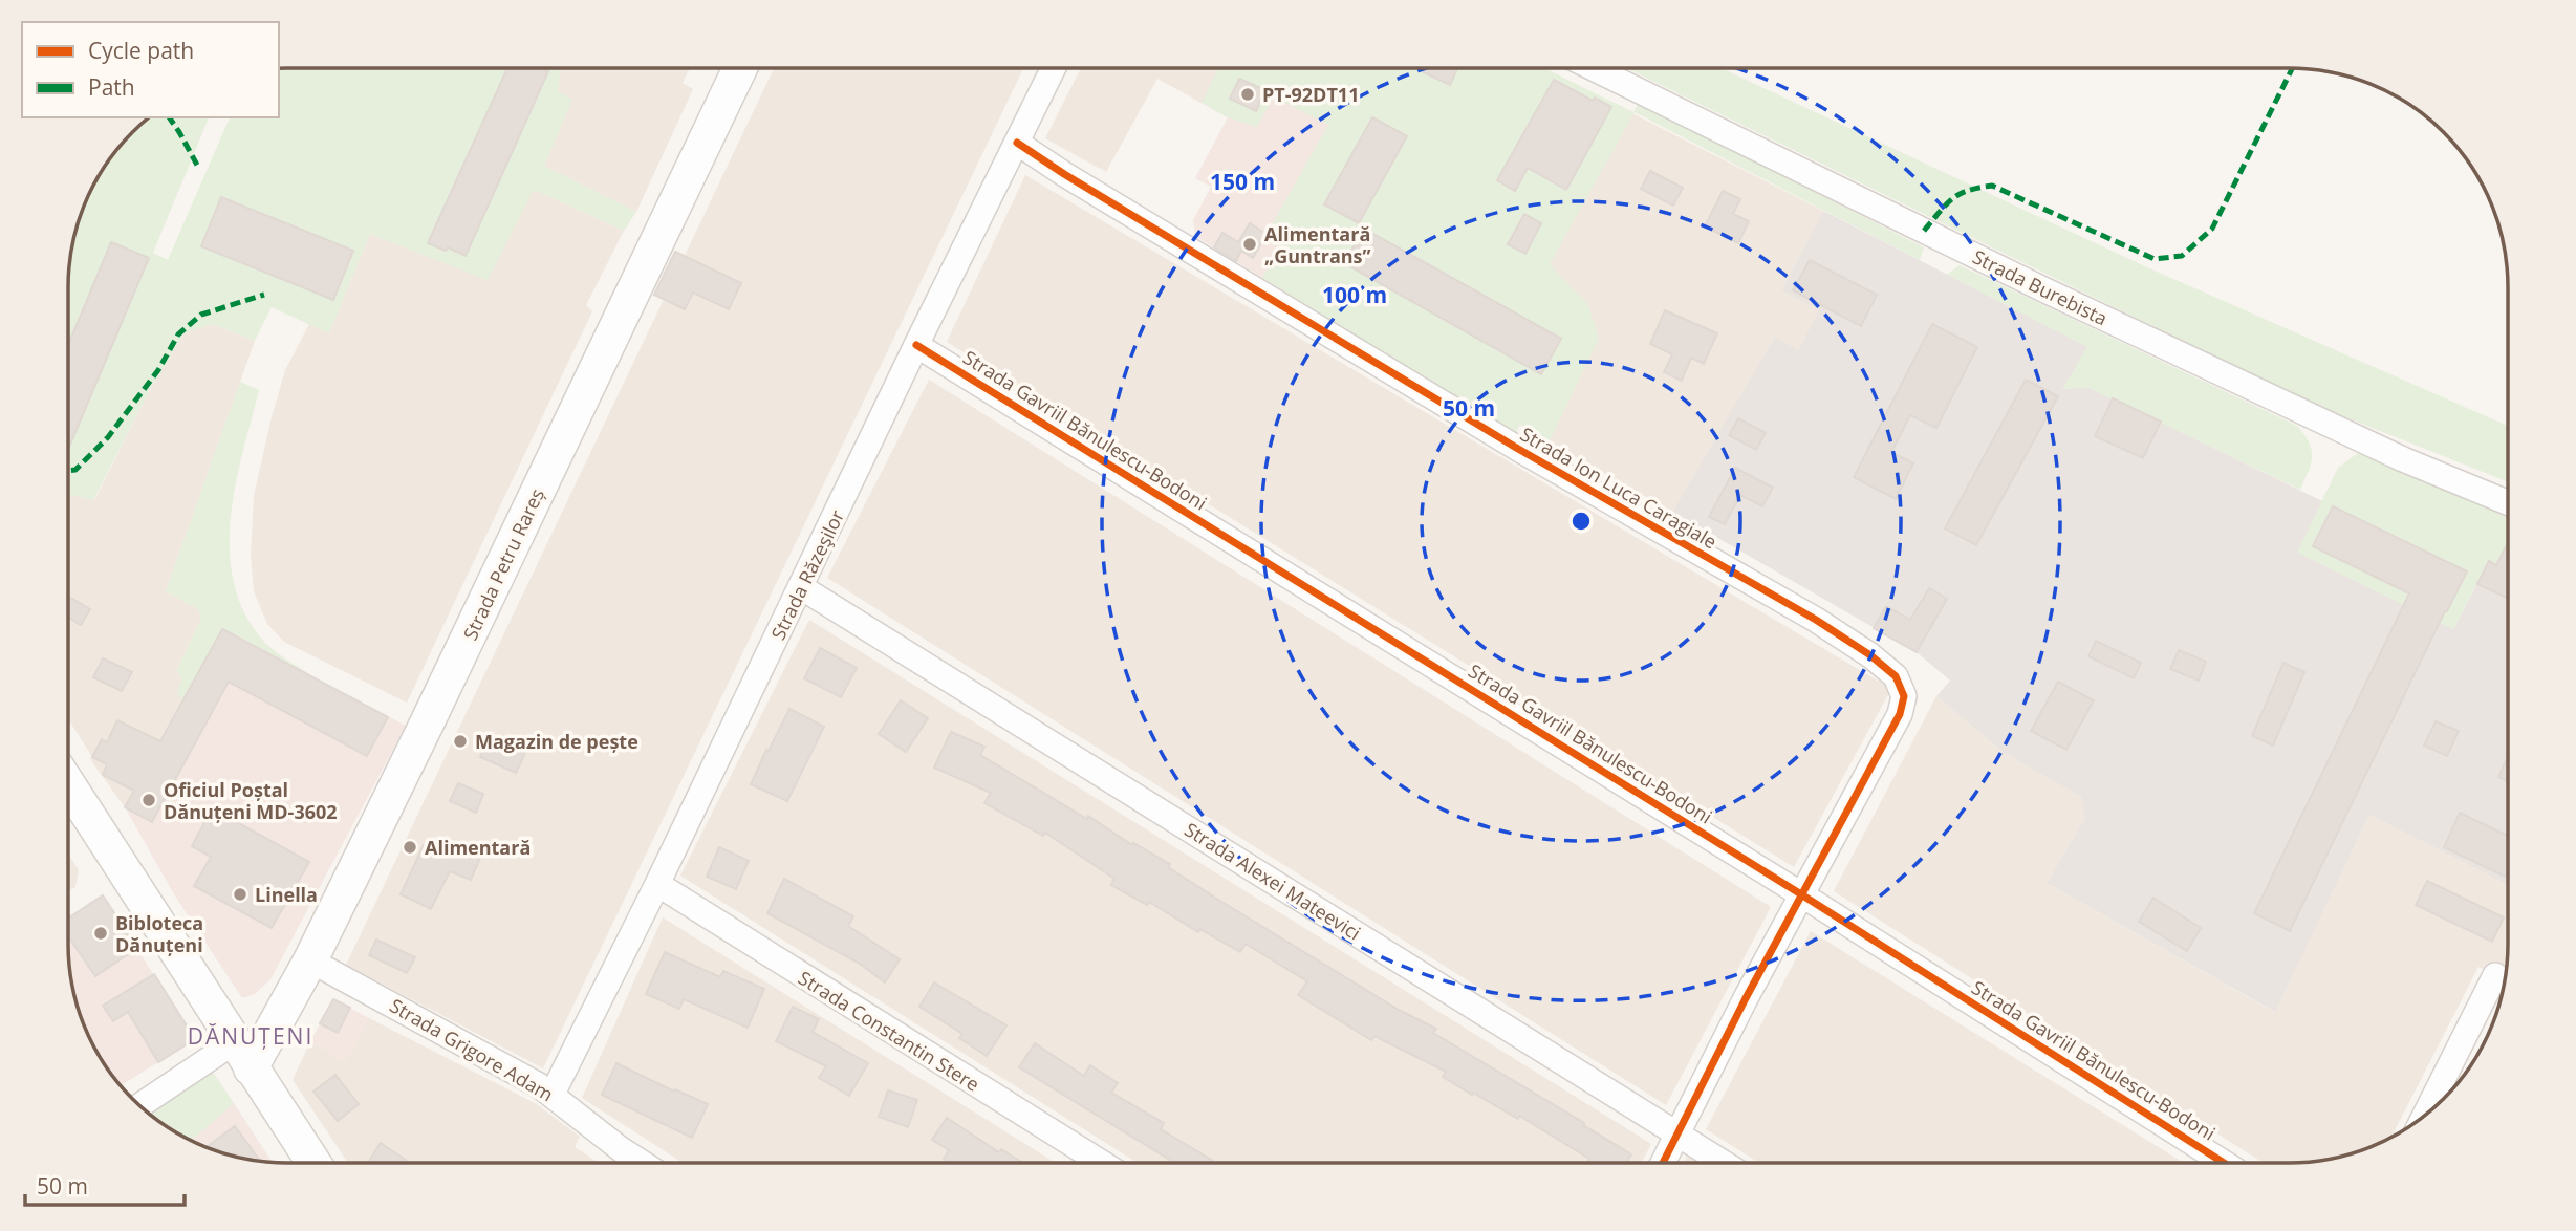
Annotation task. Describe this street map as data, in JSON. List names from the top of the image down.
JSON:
{
  "streets": {
    "main road": ["Strada Petru Rareș"],
    "street": [
      "Strada Burebista",
      "Strada Gavriil Bănulescu-Bodoni",
      "Strada Ion Luca Caragiale",
      "Strada Răzeşilor",
      "Strada Alexei Mateevici",
      "Strada Constantin Stere",
      "Strada Grigore Adam"
    ]
  },
  "crossings": [
    ["Strada Gavriil Bănulescu-Bodoni", "Strada Ion Luca Caragiale"],
    ["Strada Gavriil Bănulescu-Bodoni", "Strada Răzeşilor"],
    ["Strada Ion Luca Caragiale", "Strada Răzeşilor"],
    ["Strada Petru Rareș", "Strada Grigore Adam"],
    ["Strada Răzeşilor", "Strada Alexei Mateevici"],
    ["Strada Răzeşilor", "Strada Constantin Stere"],
    ["Strada Răzeşilor", "Strada Grigore Adam"]
  ],
  "districts": ["DĂNUȚENI"],
  "places": [
    "PT-92DT11",
    "Alimentară „Guntrans”",
    "Magazin de pește",
    "Oficiul Poștal Dănuțeni MD-3602",
    "Alimentară",
    "Linella",
    "Bibloteca Dănuțeni"
  ],
  "legend": ["Cycle path", "Path"],
  "scale_bar": "50 m",
  "rings": ["150 m", "100 m", "50 m"]
}
